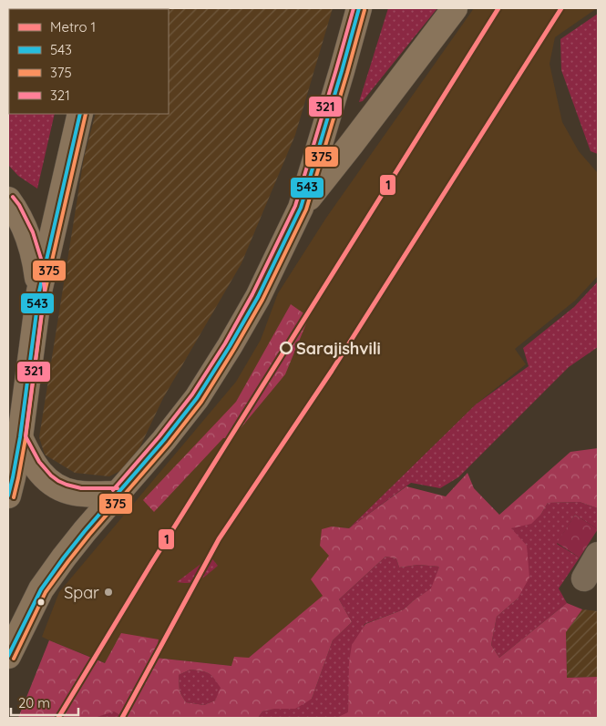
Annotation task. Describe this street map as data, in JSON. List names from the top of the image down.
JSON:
{
  "places": ["Sarajishvili", "Spar"],
  "lines": [
    "metro line 1",
    "transit line 543",
    "transit line 321",
    "transit line 375"
  ],
  "legend": [
    "Metro 1",
    "543",
    "375",
    "321"
  ],
  "scale_bar": "20 m"
}
